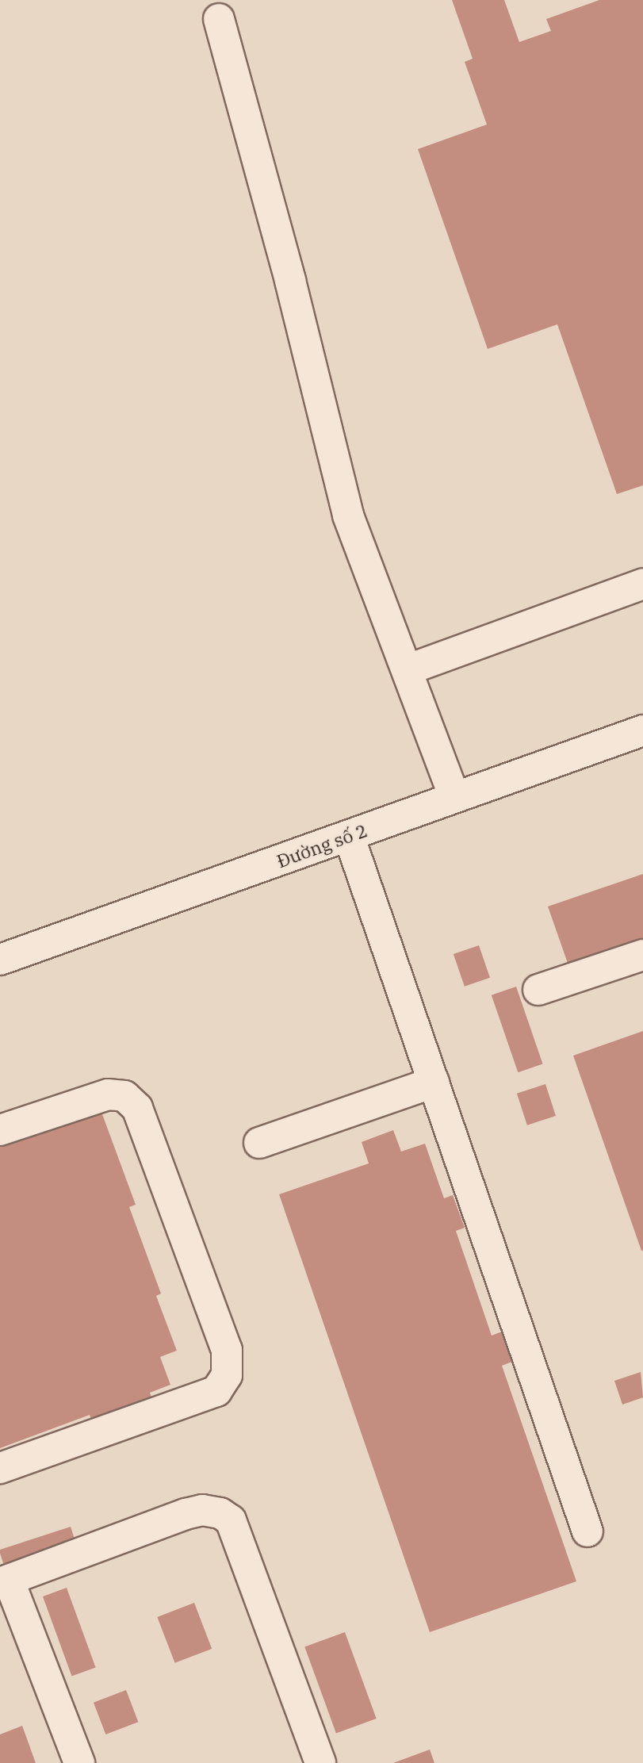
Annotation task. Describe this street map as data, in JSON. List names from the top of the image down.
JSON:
{
  "streets": {
    "street": ["Đường số 2"]
  }
}
